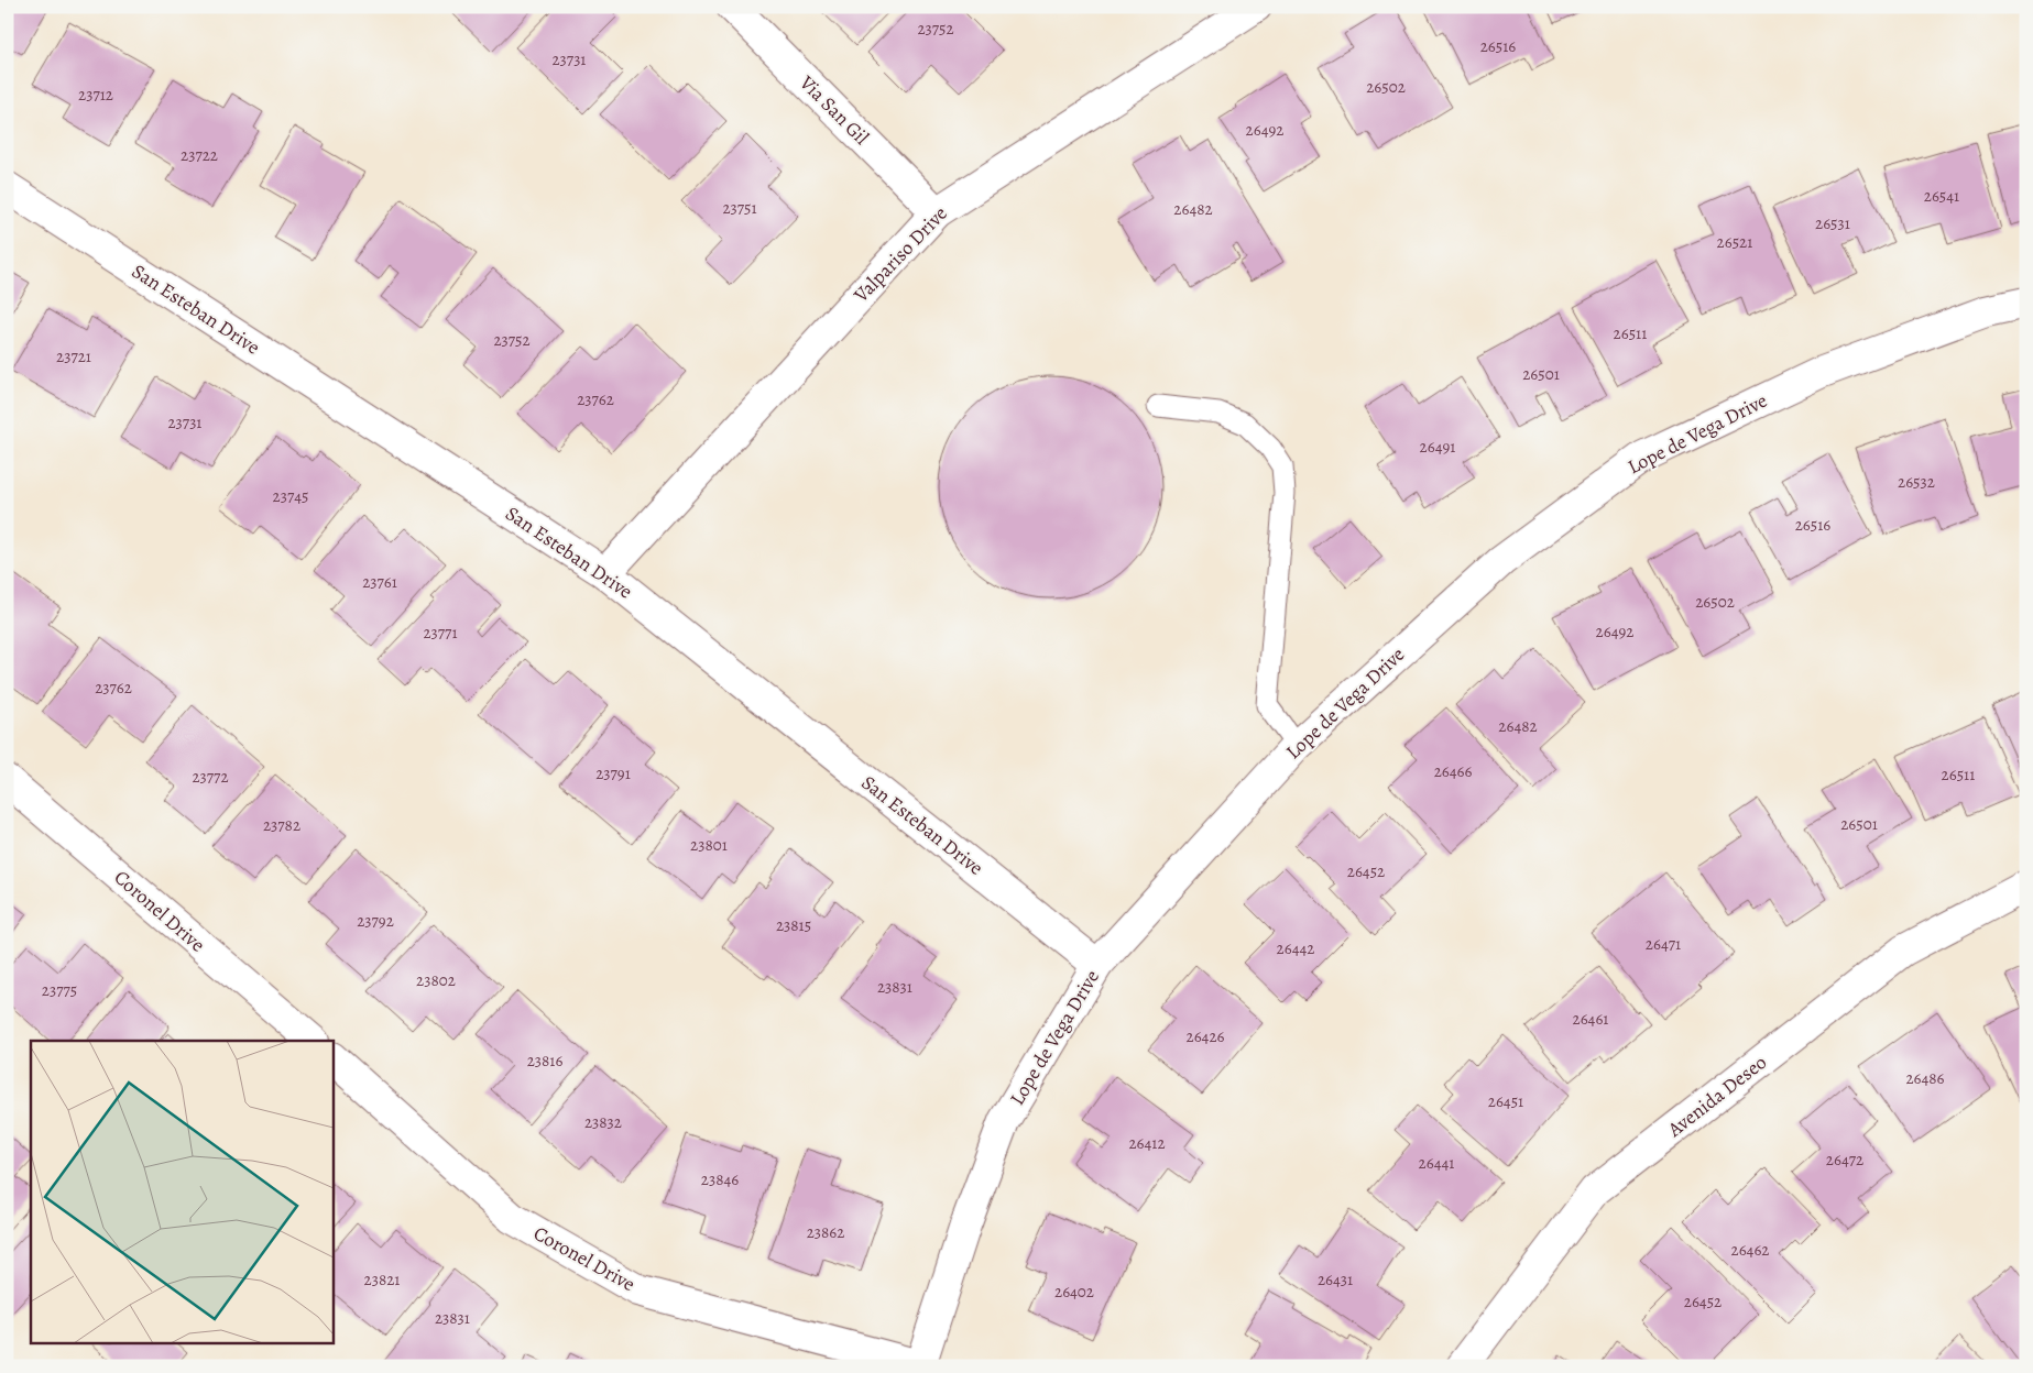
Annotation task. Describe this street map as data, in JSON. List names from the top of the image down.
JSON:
{
  "streets": {
    "street": [
      "Via San Gil",
      "Valpariso Drive",
      "San Esteban Drive",
      "Lope de Vega Drive",
      "Coronel Drive",
      "Avenida Deseo"
    ]
  },
  "crossings": [
    ["Via San Gil", "Valpariso Drive"],
    ["Valpariso Drive", "San Esteban Drive"],
    ["San Esteban Drive", "Lope de Vega Drive"],
    ["Lope de Vega Drive", "Coronel Drive"]
  ],
  "house_numbers": [
    "23752",
    "26516",
    "23731",
    "26502",
    "23712",
    "26492",
    "23722",
    "26541",
    "23751",
    "26482",
    "26531",
    "26521",
    "26511",
    "23752",
    "23721",
    "26501",
    "23762",
    "23731",
    "26491",
    "26532",
    "23745",
    "26516",
    "23761",
    "26502",
    "26492",
    "23771",
    "23762",
    "26482",
    "26466",
    "23791",
    "26511",
    "23772",
    "26501",
    "23782",
    "23801",
    "26452",
    "23792",
    "23815",
    "26471",
    "26442",
    "23802",
    "23831",
    "23775",
    "26461",
    "26426",
    "23816",
    "26486",
    "26451",
    "23832",
    "26412",
    "26472",
    "26441",
    "23846",
    "23862",
    "26462",
    "23821",
    "26431",
    "26402",
    "26452",
    "23831"
  ]
}
